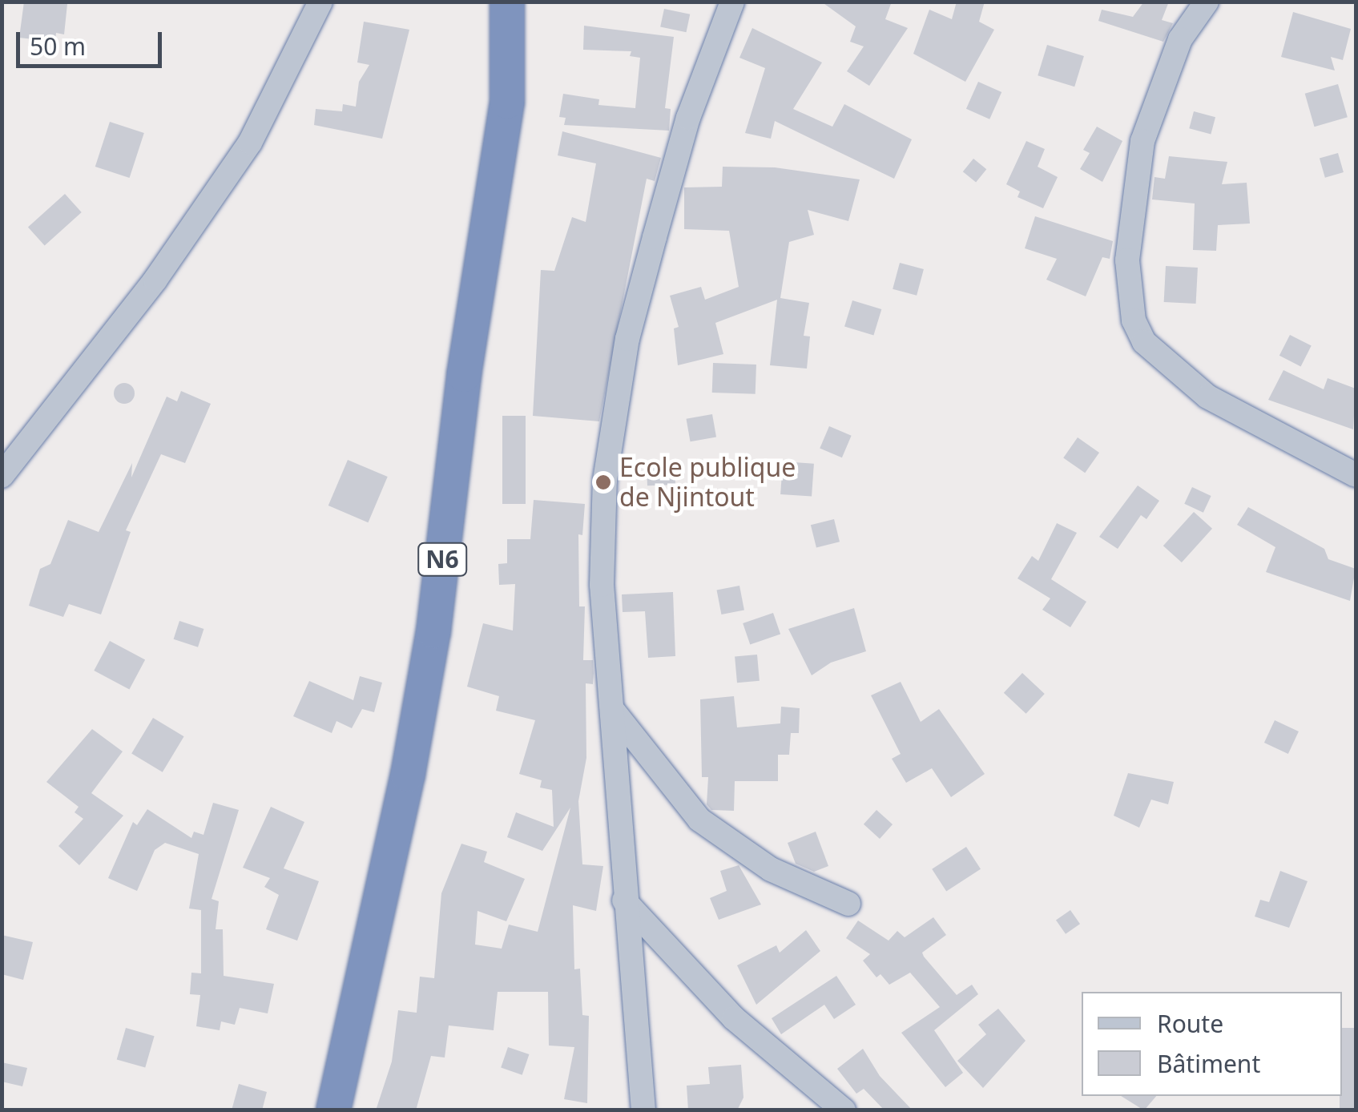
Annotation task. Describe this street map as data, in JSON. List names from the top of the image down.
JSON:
{
  "streets": {
    "highway": ["N6"]
  },
  "places": ["Ecole publique de Njintout"],
  "legend": ["Route", "Bâtiment"],
  "scale_bar": "50 m"
}
